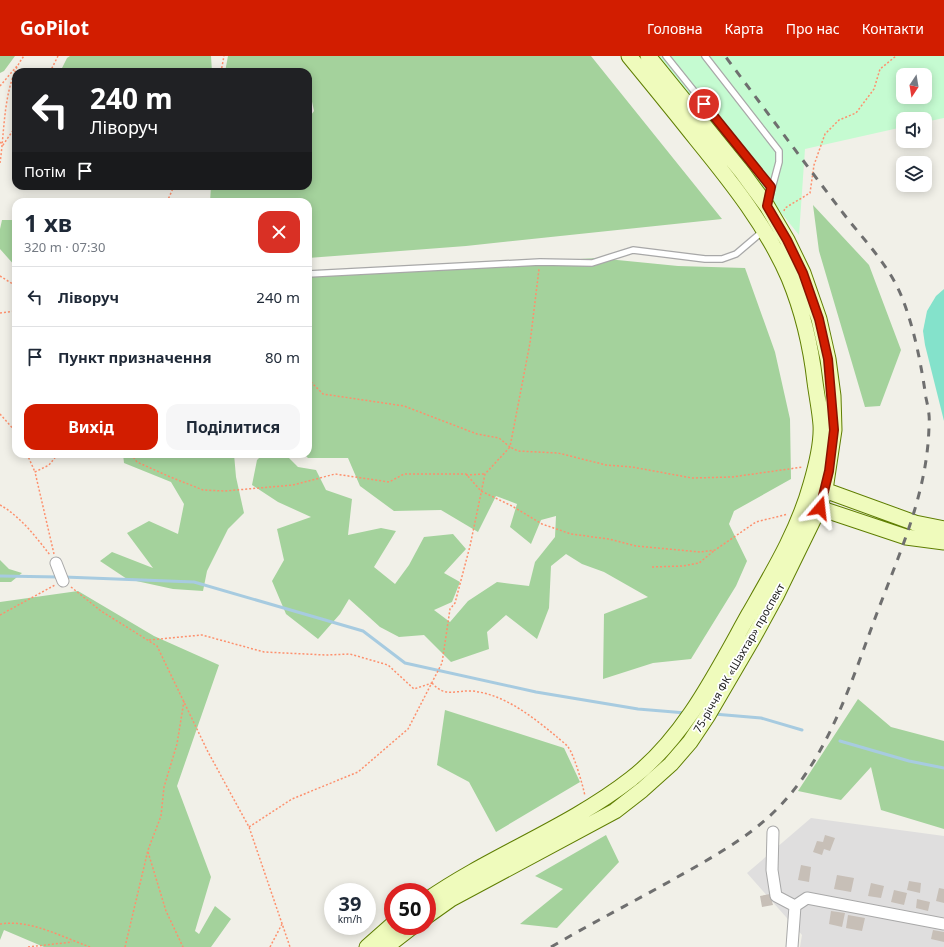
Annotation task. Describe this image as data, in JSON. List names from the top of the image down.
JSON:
{
  "streets": {
    "main road": ["75-річчя ФК «Шахтар» проспект"]
  },
  "north": "bottom",
  "page": {
    "header": "GoPilot",
    "nav": [
      "Головна",
      "Карта",
      "Про нас",
      "Контакти"
    ],
    "turn": ["240 m", "Ліворуч"],
    "then": "Потім",
    "heading": ["1 хв", "320 m · 07:30"],
    "list": [
      {
        "name": "Ліворуч",
        "value": "240 m"
      },
      {
        "name": "Пункт призначення",
        "value": "80 m"
      }
    ],
    "buttons": ["Вихід", "Поділитися"],
    "speed": "39 km/h",
    "limit": "50"
  }
}
